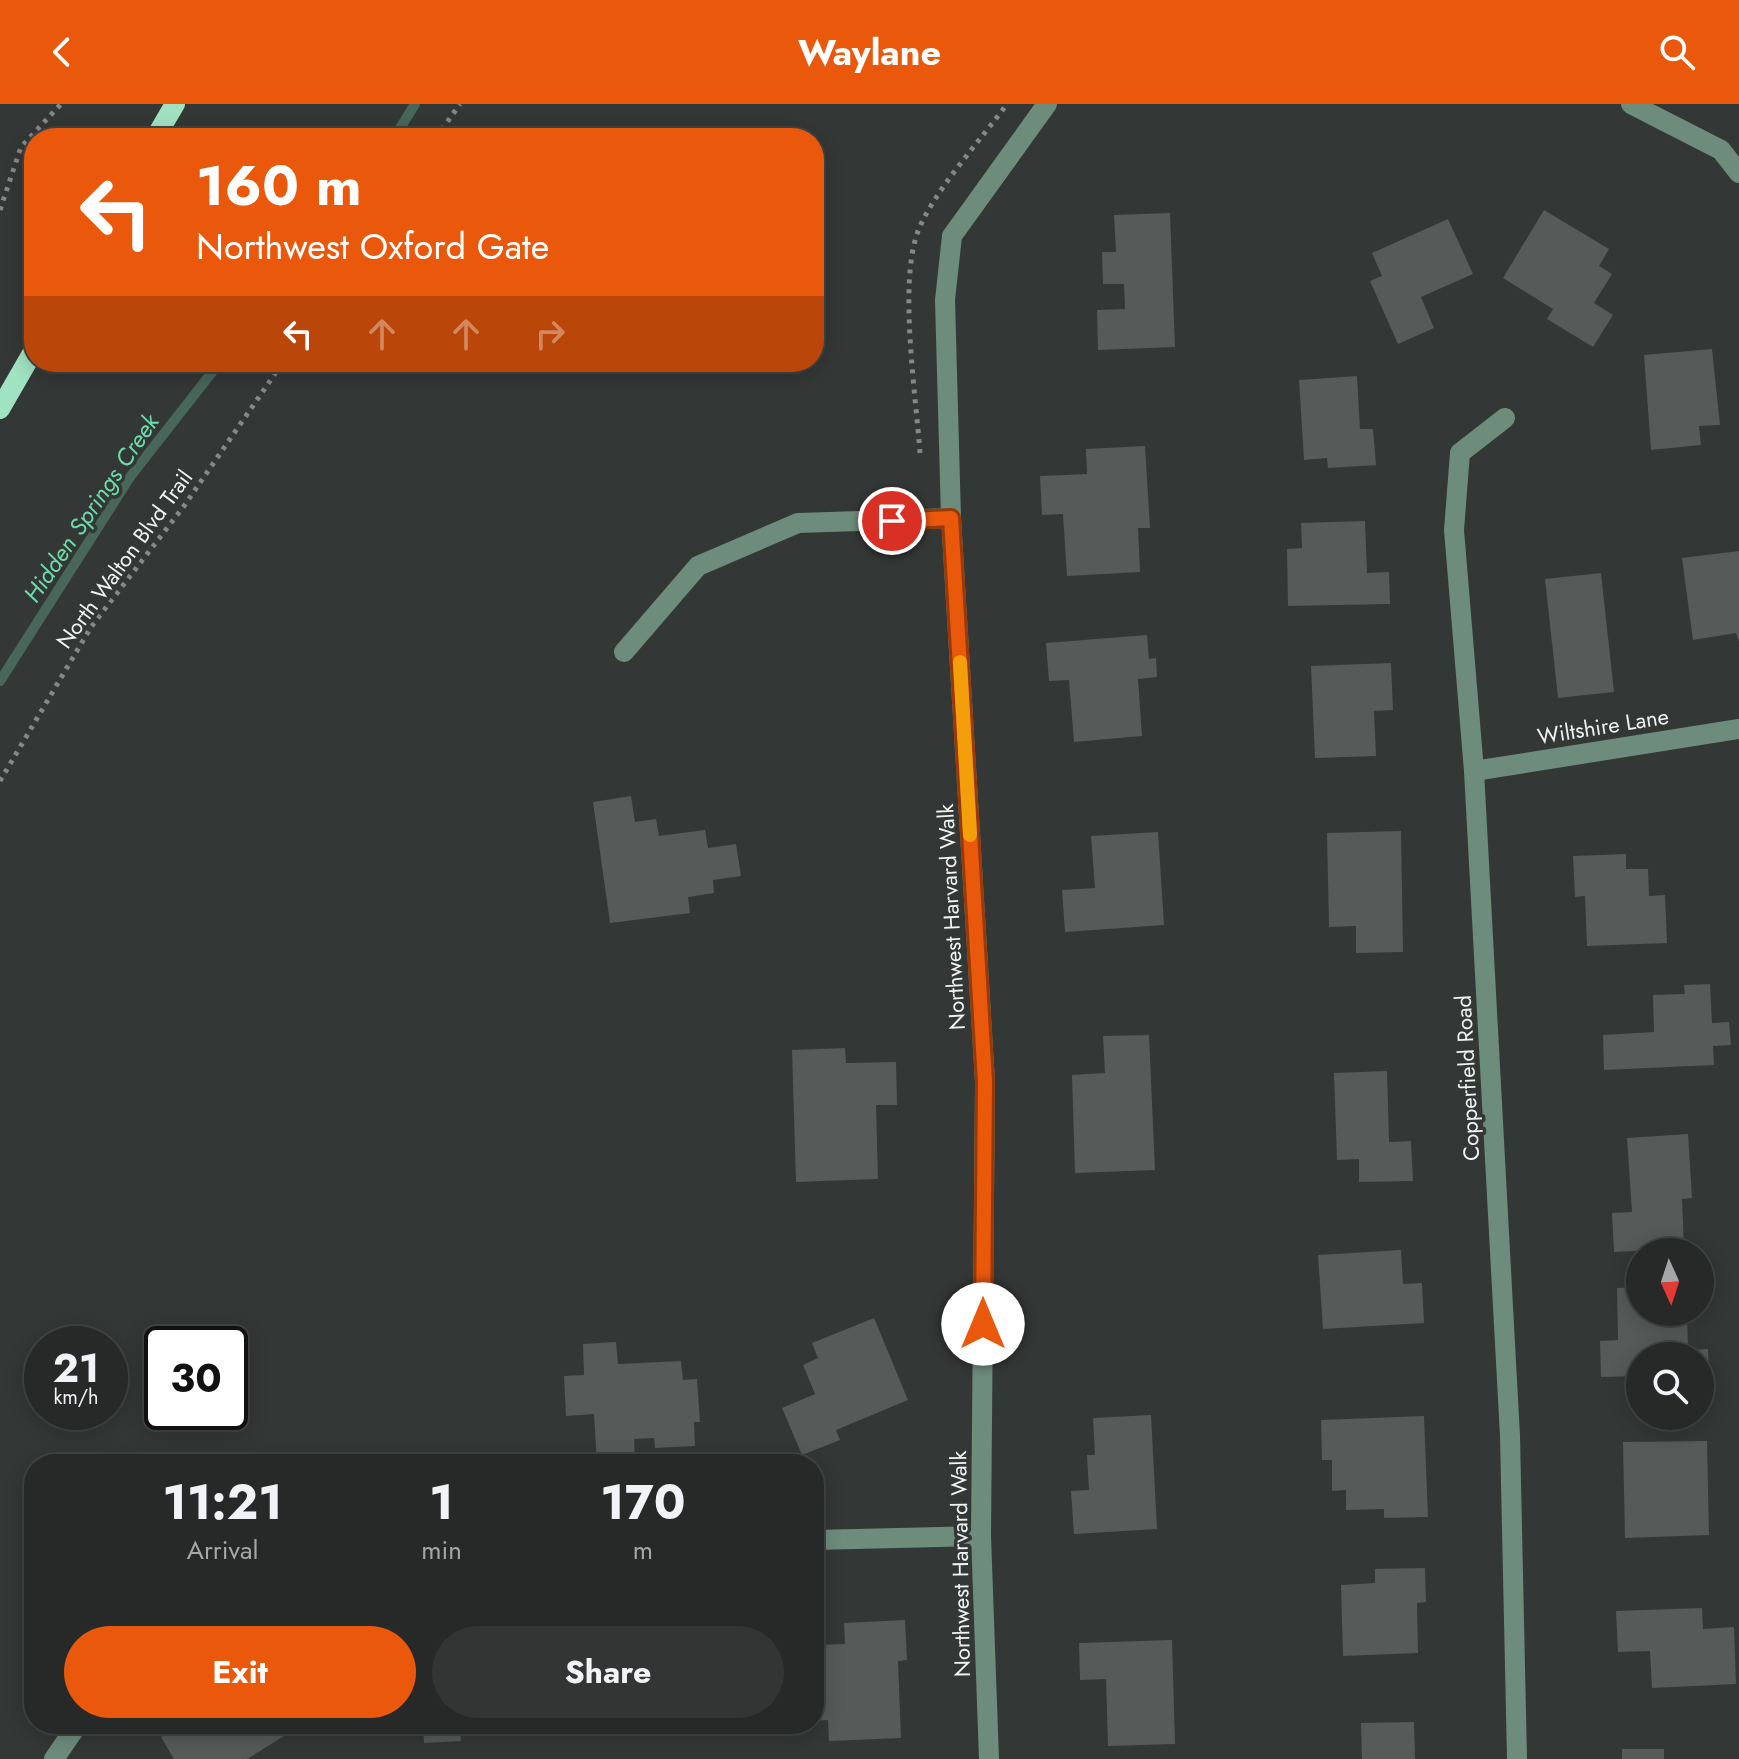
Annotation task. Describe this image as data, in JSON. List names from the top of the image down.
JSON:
{
  "streets": {
    "street": ["Wiltshire Lane", "Northwest Harvard Walk", "Copperfield Road"],
    "path": ["North Walton Blvd Trail"]
  },
  "crossings": [
    ["Wiltshire Lane", "Copperfield Road"]
  ],
  "water": ["Hidden Springs Creek"],
  "north": "bottom",
  "page": {
    "header": "Waylane",
    "turn": ["160 m", "Northwest Oxford Gate"],
    "speed": "21 km/h",
    "limit": "30",
    "eta": [
      "11:21",
      "Arrival",
      "1",
      "min",
      "170",
      "m"
    ],
    "buttons": ["Exit", "Share"]
  }
}
